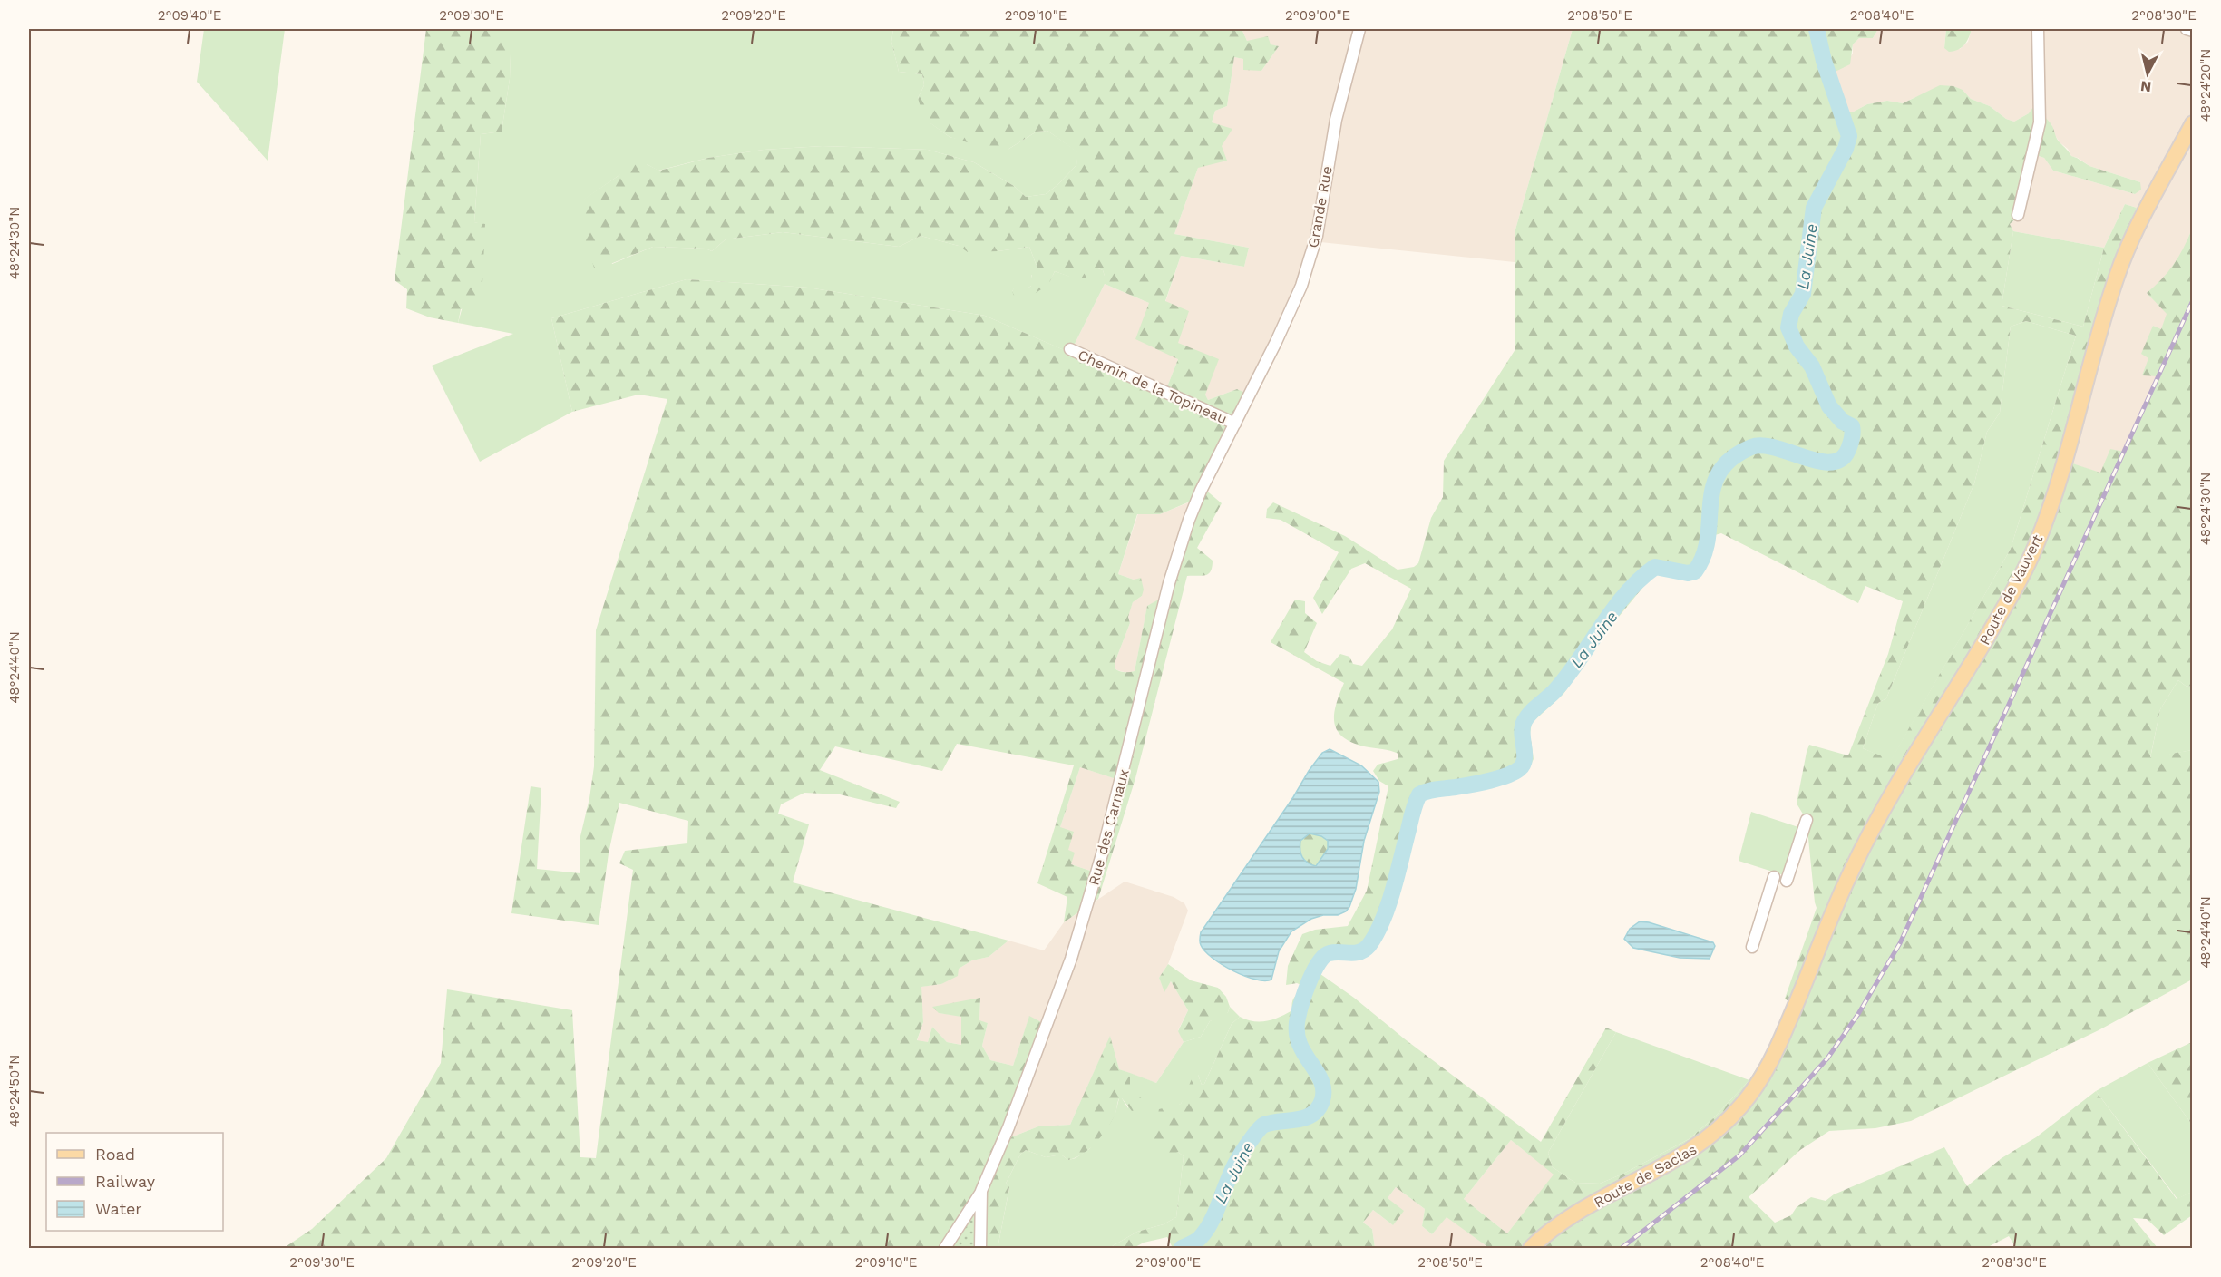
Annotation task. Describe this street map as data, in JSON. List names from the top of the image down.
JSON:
{
  "streets": {
    "main road": ["Route de Vauvert", "Route de Saclas"],
    "street": ["Grande Rue", "Chemin de la Topineau", "Rue des Carnaux"]
  },
  "crossings": [
    ["Grande Rue", "Rue des Carnaux"],
    ["Chemin de la Topineau", "Rue des Carnaux"],
    ["Route de Vauvert", "Route de Saclas"]
  ],
  "water": ["La Juine"],
  "legend": ["Road", "Railway", "Water"],
  "north": "bottom",
  "coordinates": [
    "2°09'40\"E",
    "2°09'30\"E",
    "2°09'20\"E",
    "2°09'10\"E",
    "2°09'00\"E",
    "2°08'50\"E",
    "2°08'40\"E",
    "2°08'30\"E",
    "48°24'20\"N",
    "48°24'30\"N",
    "48°24'40\"N",
    "48°24'50\"N"
  ]
}
